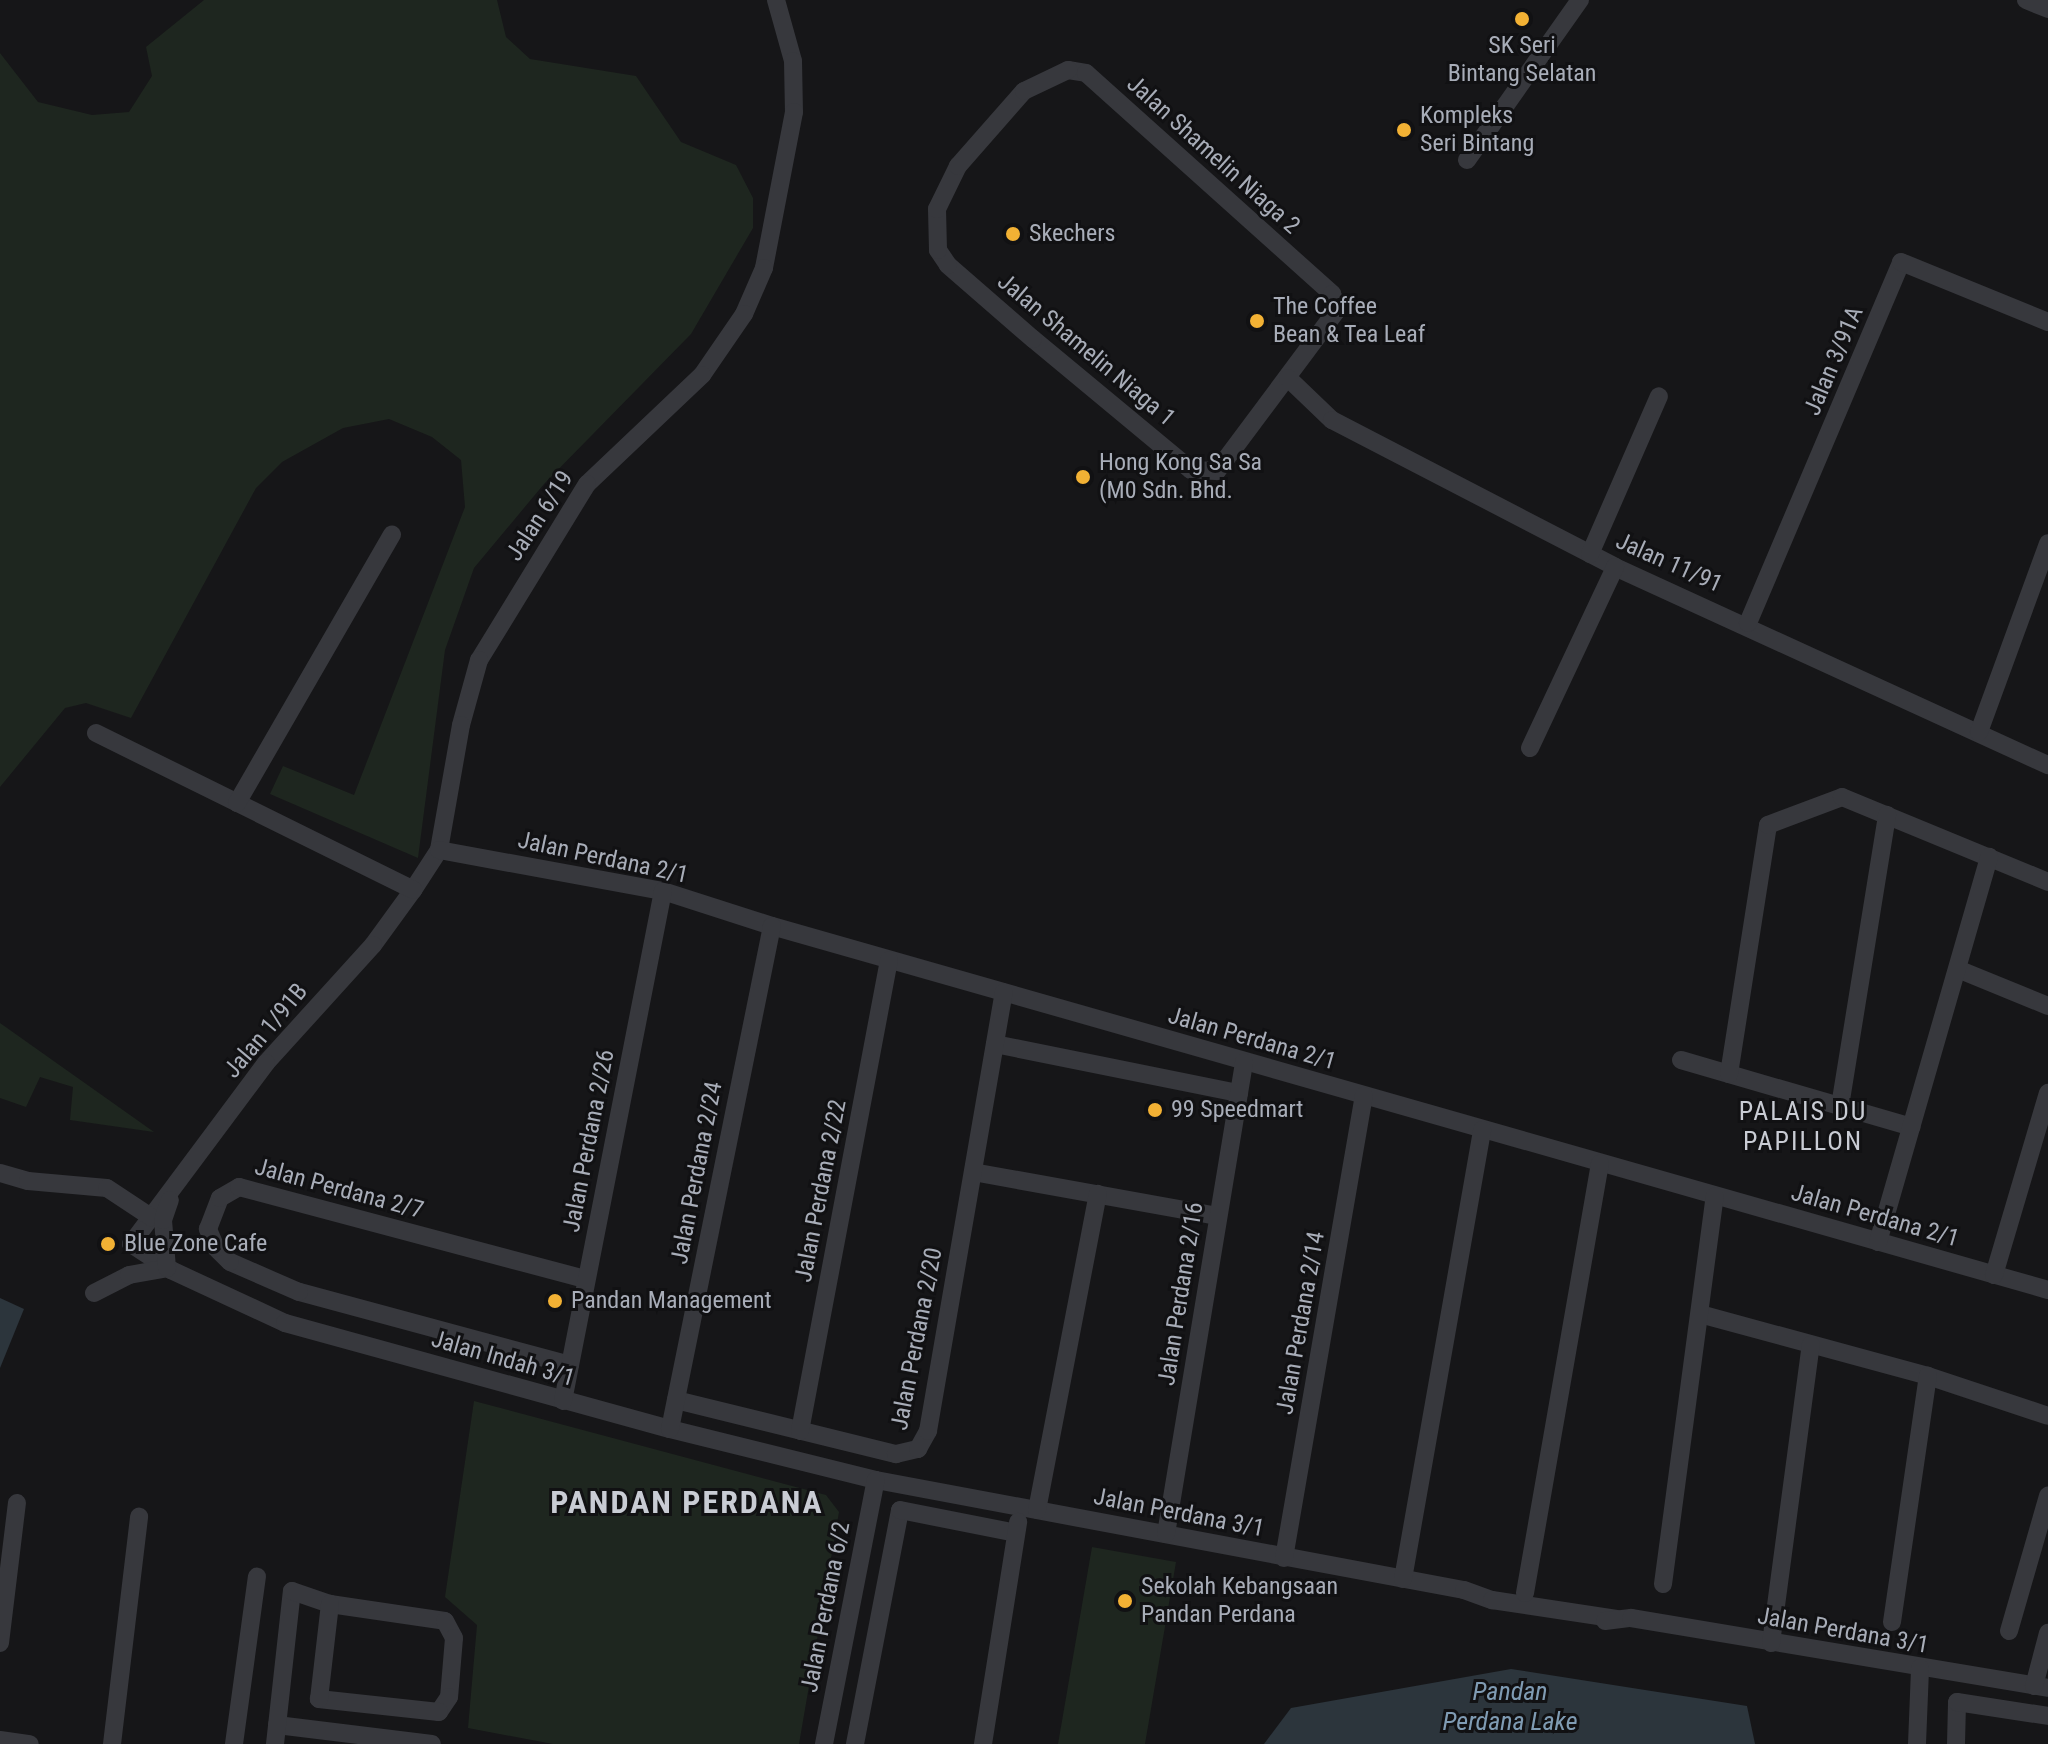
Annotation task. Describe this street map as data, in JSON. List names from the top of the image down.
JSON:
{
  "streets": {
    "street": [
      "Jalan Shamelin Niaga 2",
      "Jalan Shamelin Niaga 1",
      "Jalan 3/91A",
      "Jalan 6/19",
      "Jalan 11/91",
      "Jalan Perdana 2/1",
      "Jalan 1/91B",
      "Jalan Perdana 2/26",
      "Jalan Perdana 2/24",
      "Jalan Perdana 2/7",
      "Jalan Perdana 2/22",
      "Jalan Perdana 2/16",
      "Jalan Perdana 2/14",
      "Jalan Perdana 2/20",
      "Jalan Indah 3/1",
      "Jalan Perdana 3/1",
      "Jalan Perdana 6/2"
    ]
  },
  "crossings": [
    ["Jalan Shamelin Niaga 2", "Jalan Shamelin Niaga 1"],
    ["Jalan Shamelin Niaga 2", "Jalan 11/91"],
    ["Jalan Shamelin Niaga 1", "Jalan 11/91"],
    ["Jalan 3/91A", "Jalan 11/91"],
    ["Jalan 6/19", "Jalan Perdana 2/1"],
    ["Jalan 6/19", "Jalan 1/91B"],
    ["Jalan Perdana 2/1", "Jalan 1/91B"],
    ["Jalan Perdana 2/1", "Jalan Perdana 2/26"],
    ["Jalan Perdana 2/1", "Jalan Perdana 2/24"],
    ["Jalan Perdana 2/1", "Jalan Perdana 2/22"],
    ["Jalan Perdana 2/1", "Jalan Perdana 2/16"],
    ["Jalan Perdana 2/1", "Jalan Perdana 2/14"],
    ["Jalan Perdana 2/1", "Jalan Perdana 2/20"],
    ["Jalan 1/91B", "Jalan Indah 3/1"],
    ["Jalan Perdana 2/26", "Jalan Perdana 2/7"],
    ["Jalan Perdana 2/26", "Jalan Indah 3/1"],
    ["Jalan Perdana 2/24", "Jalan Perdana 2/20"],
    ["Jalan Perdana 2/24", "Jalan Indah 3/1"],
    ["Jalan Perdana 2/22", "Jalan Perdana 2/20"],
    ["Jalan Perdana 2/16", "Jalan Perdana 3/1"],
    ["Jalan Perdana 2/14", "Jalan Perdana 3/1"],
    ["Jalan Indah 3/1", "Jalan Perdana 3/1"],
    ["Jalan Indah 3/1", "Jalan Perdana 6/2"],
    ["Jalan Perdana 3/1", "Jalan Perdana 6/2"]
  ],
  "districts": ["PALAIS DU PAPILLON", "PANDAN PERDANA"],
  "water": ["Pandan Perdana Lake"],
  "places": [
    "SK Seri Bintang Selatan",
    "Kompleks Seri Bintang",
    "Skechers",
    "The Coffee Bean & Tea Leaf",
    "Hong Kong Sa Sa (M0 Sdn. Bhd.",
    "99 Speedmart",
    "Blue Zone Cafe",
    "Pandan Management",
    "Sekolah Kebangsaan Pandan Perdana"
  ]
}
